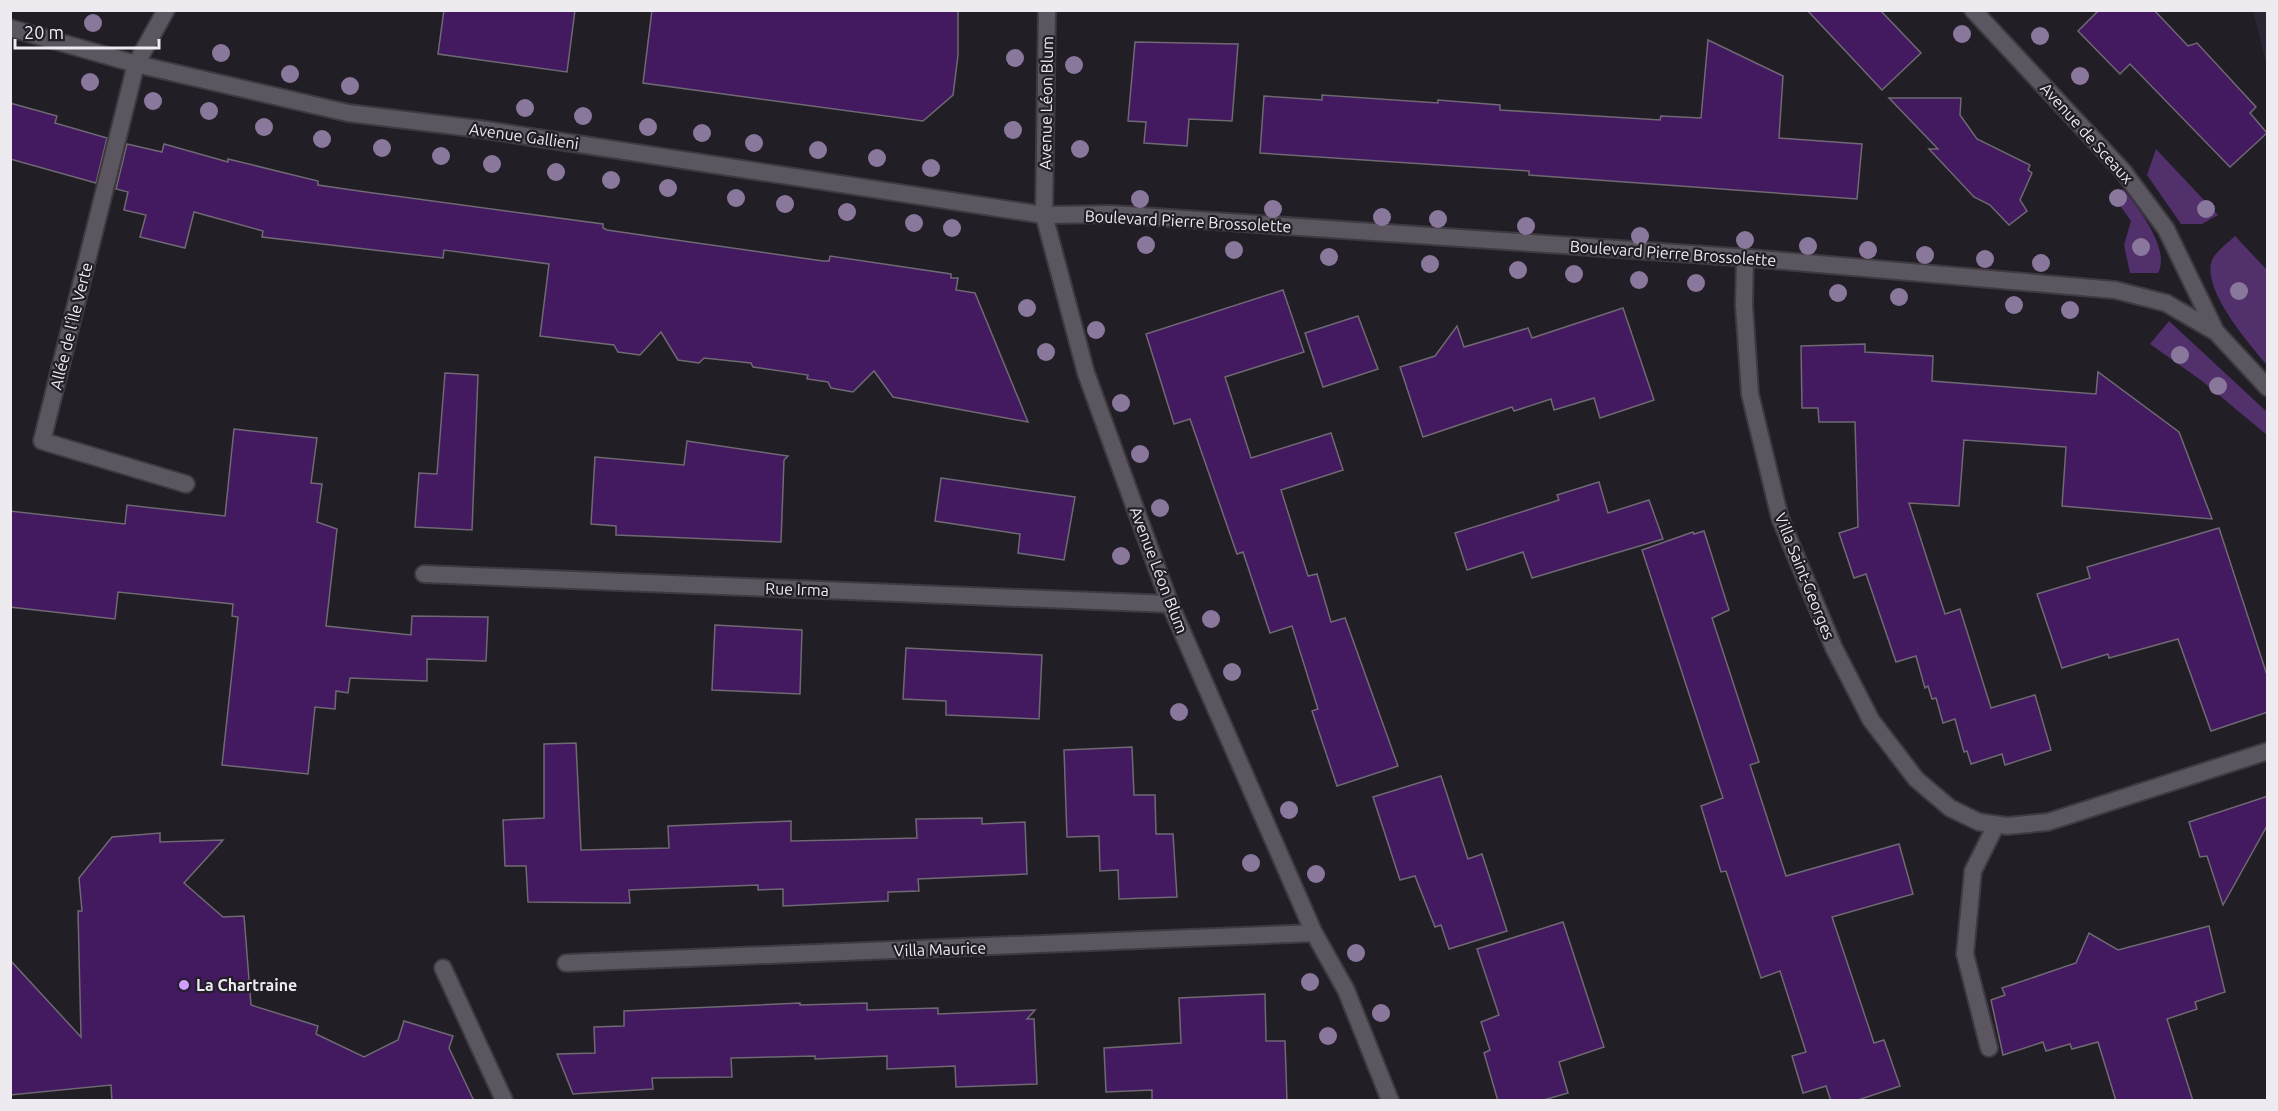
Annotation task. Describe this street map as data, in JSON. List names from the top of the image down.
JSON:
{
  "streets": {
    "street": [
      "Avenue Léon Blum",
      "Avenue de Sceaux",
      "Avenue Gallieni",
      "Boulevard Pierre Brossolette",
      "Allée de l'Île Verte",
      "Villa Saint-Georges",
      "Rue Irma",
      "Villa Maurice"
    ]
  },
  "crossings": [
    ["Avenue Léon Blum", "Avenue Gallieni"],
    ["Avenue Léon Blum", "Boulevard Pierre Brossolette"],
    ["Avenue Léon Blum", "Rue Irma"],
    ["Avenue Léon Blum", "Villa Maurice"],
    ["Avenue de Sceaux", "Boulevard Pierre Brossolette"],
    ["Avenue Gallieni", "Boulevard Pierre Brossolette"],
    ["Avenue Gallieni", "Allée de l'Île Verte"],
    ["Boulevard Pierre Brossolette", "Villa Saint-Georges"]
  ],
  "places": ["La Chartraine"],
  "scale_bar": "20 m"
}
